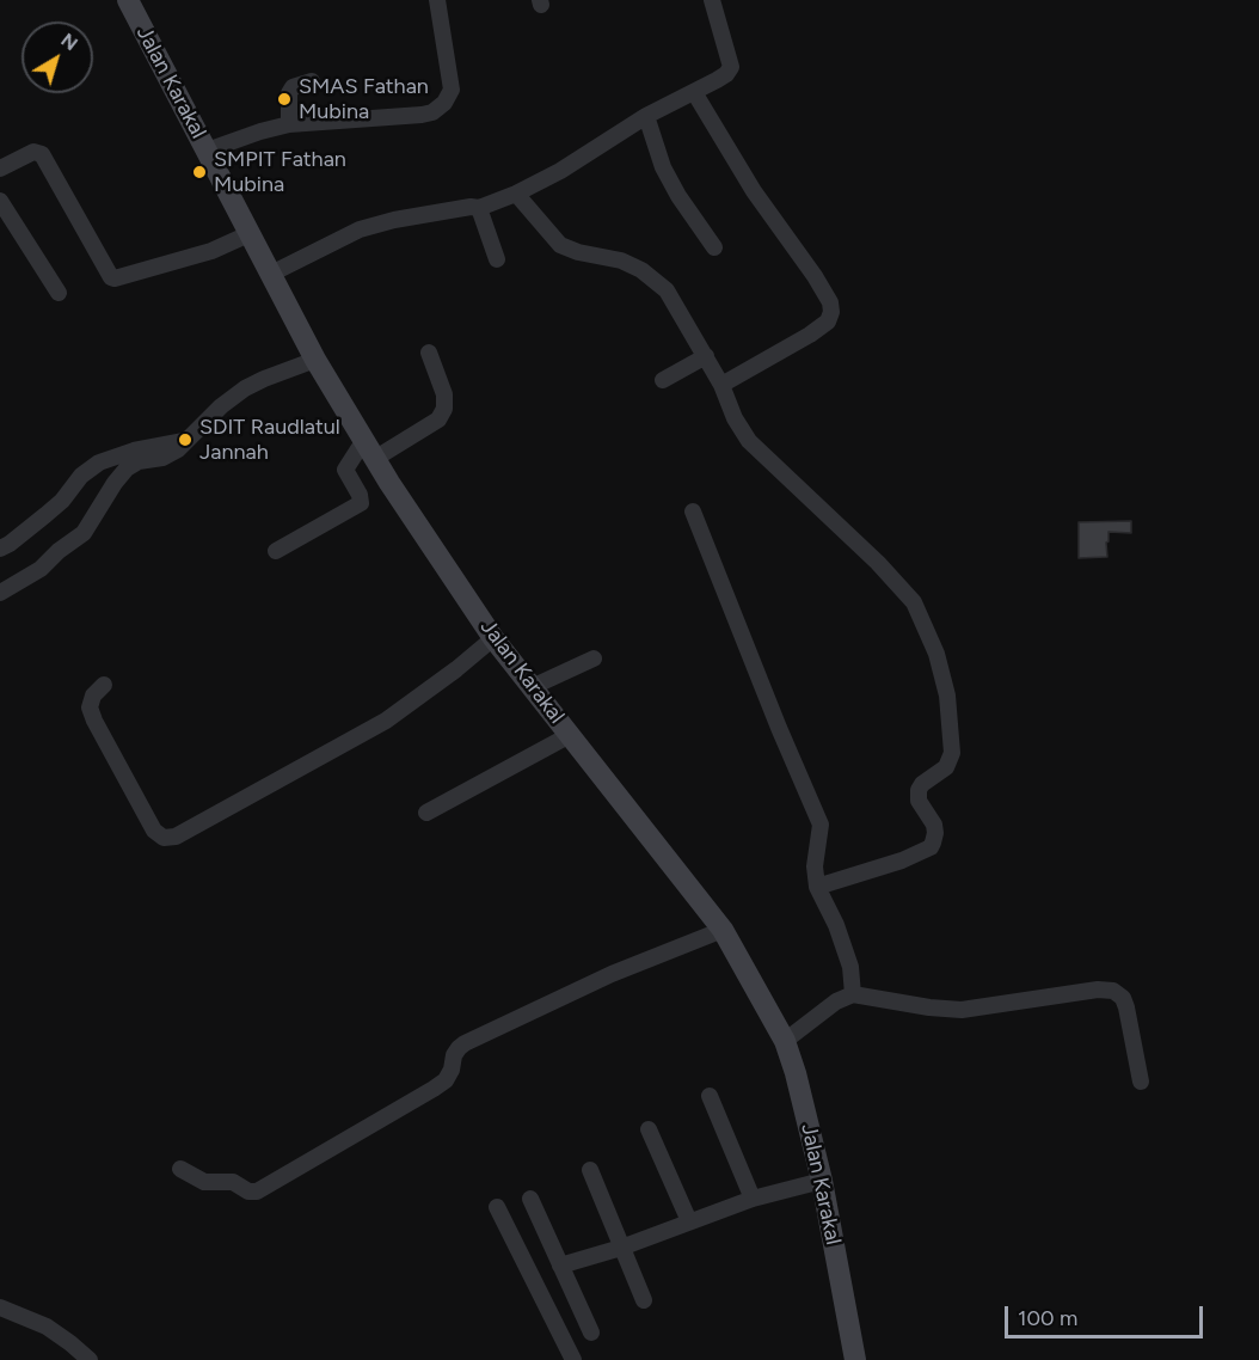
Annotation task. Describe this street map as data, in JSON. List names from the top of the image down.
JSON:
{
  "streets": {
    "main road": ["Jalan Karakal"]
  },
  "places": ["SMAS Fathan Mubina", "SMPIT Fathan Mubina", "SDIT Raudlatul Jannah"],
  "scale_bar": "100 m",
  "north": "top right"
}
